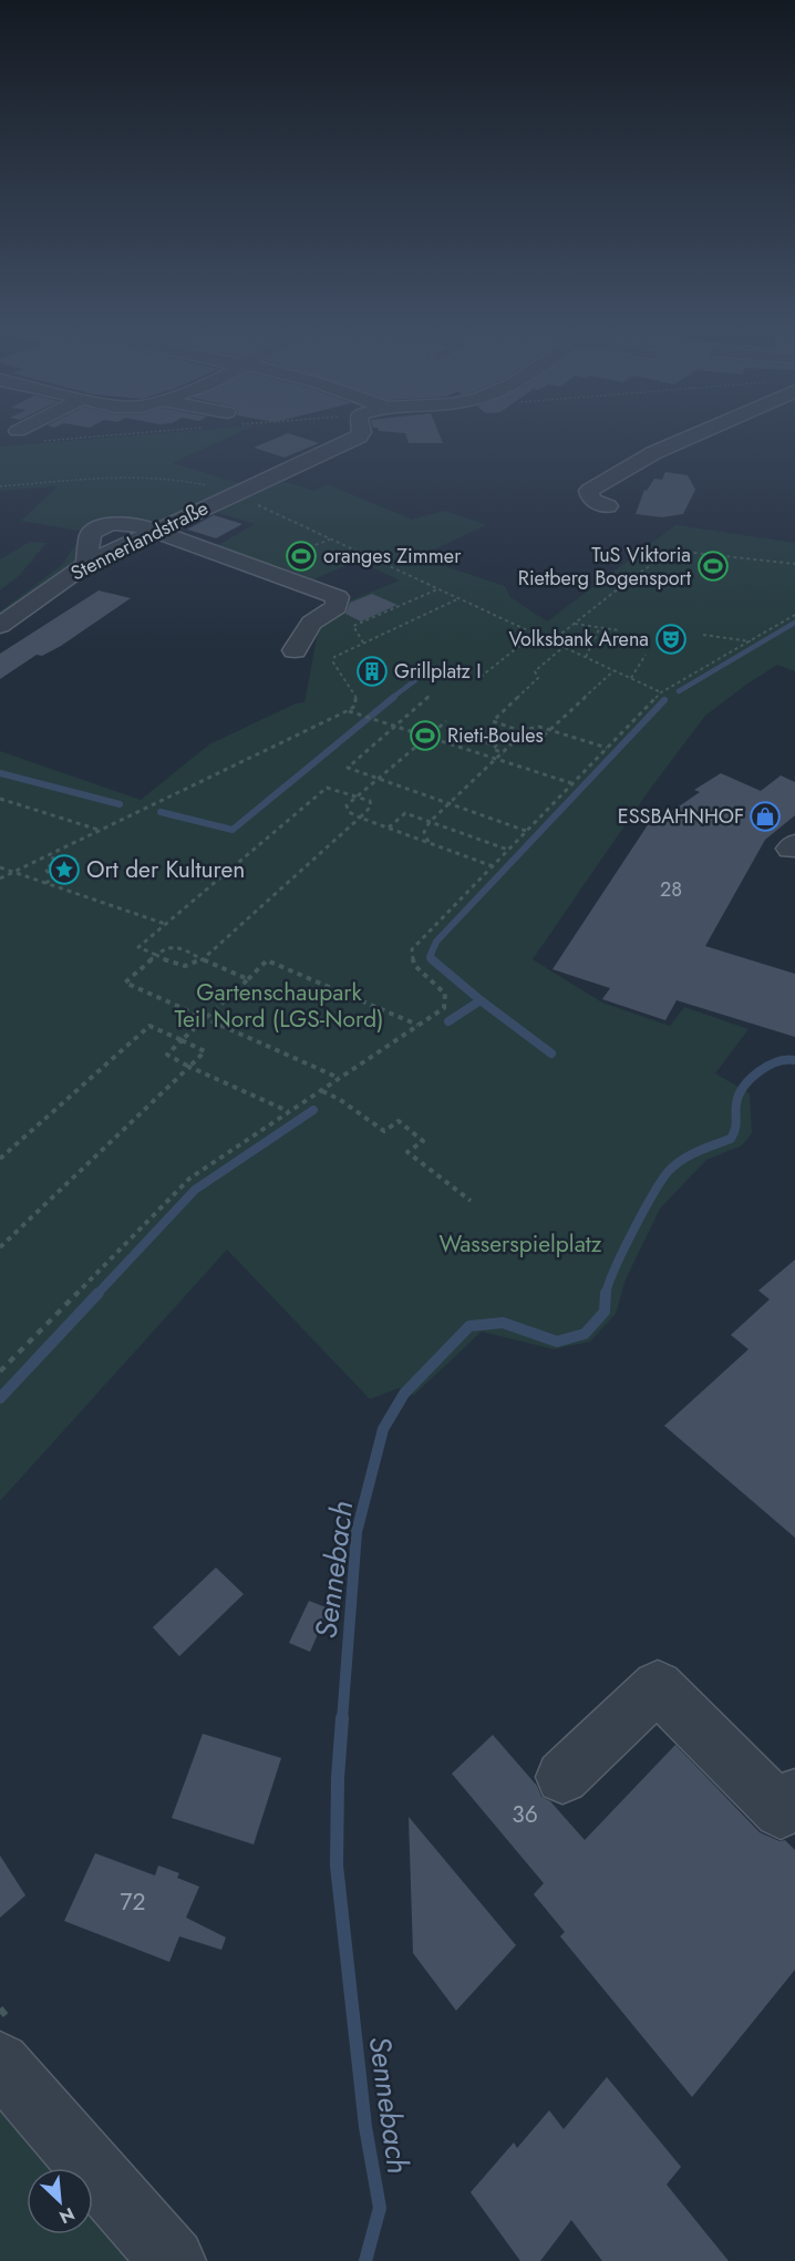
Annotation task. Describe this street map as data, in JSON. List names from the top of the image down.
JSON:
{
  "streets": {
    "street": ["Stennerlandstraße"]
  },
  "water": ["Sennebach"],
  "parks": ["Gartenschaupark Teil Nord (LGS-Nord)", "Wasserspielplatz"],
  "places": {
    "sports": ["oranges Zimmer", "TuS Viktoria Rietberg Bogensport", "Rieti-Boules"],
    "theatre": ["Volksbank Arena"],
    "building": ["Grillplatz I"],
    "shop": ["ESSBAHNHOF"],
    "place": ["Ort der Kulturen"]
  },
  "house_numbers": ["28", "36", "72"],
  "north": "bottom right"
}
